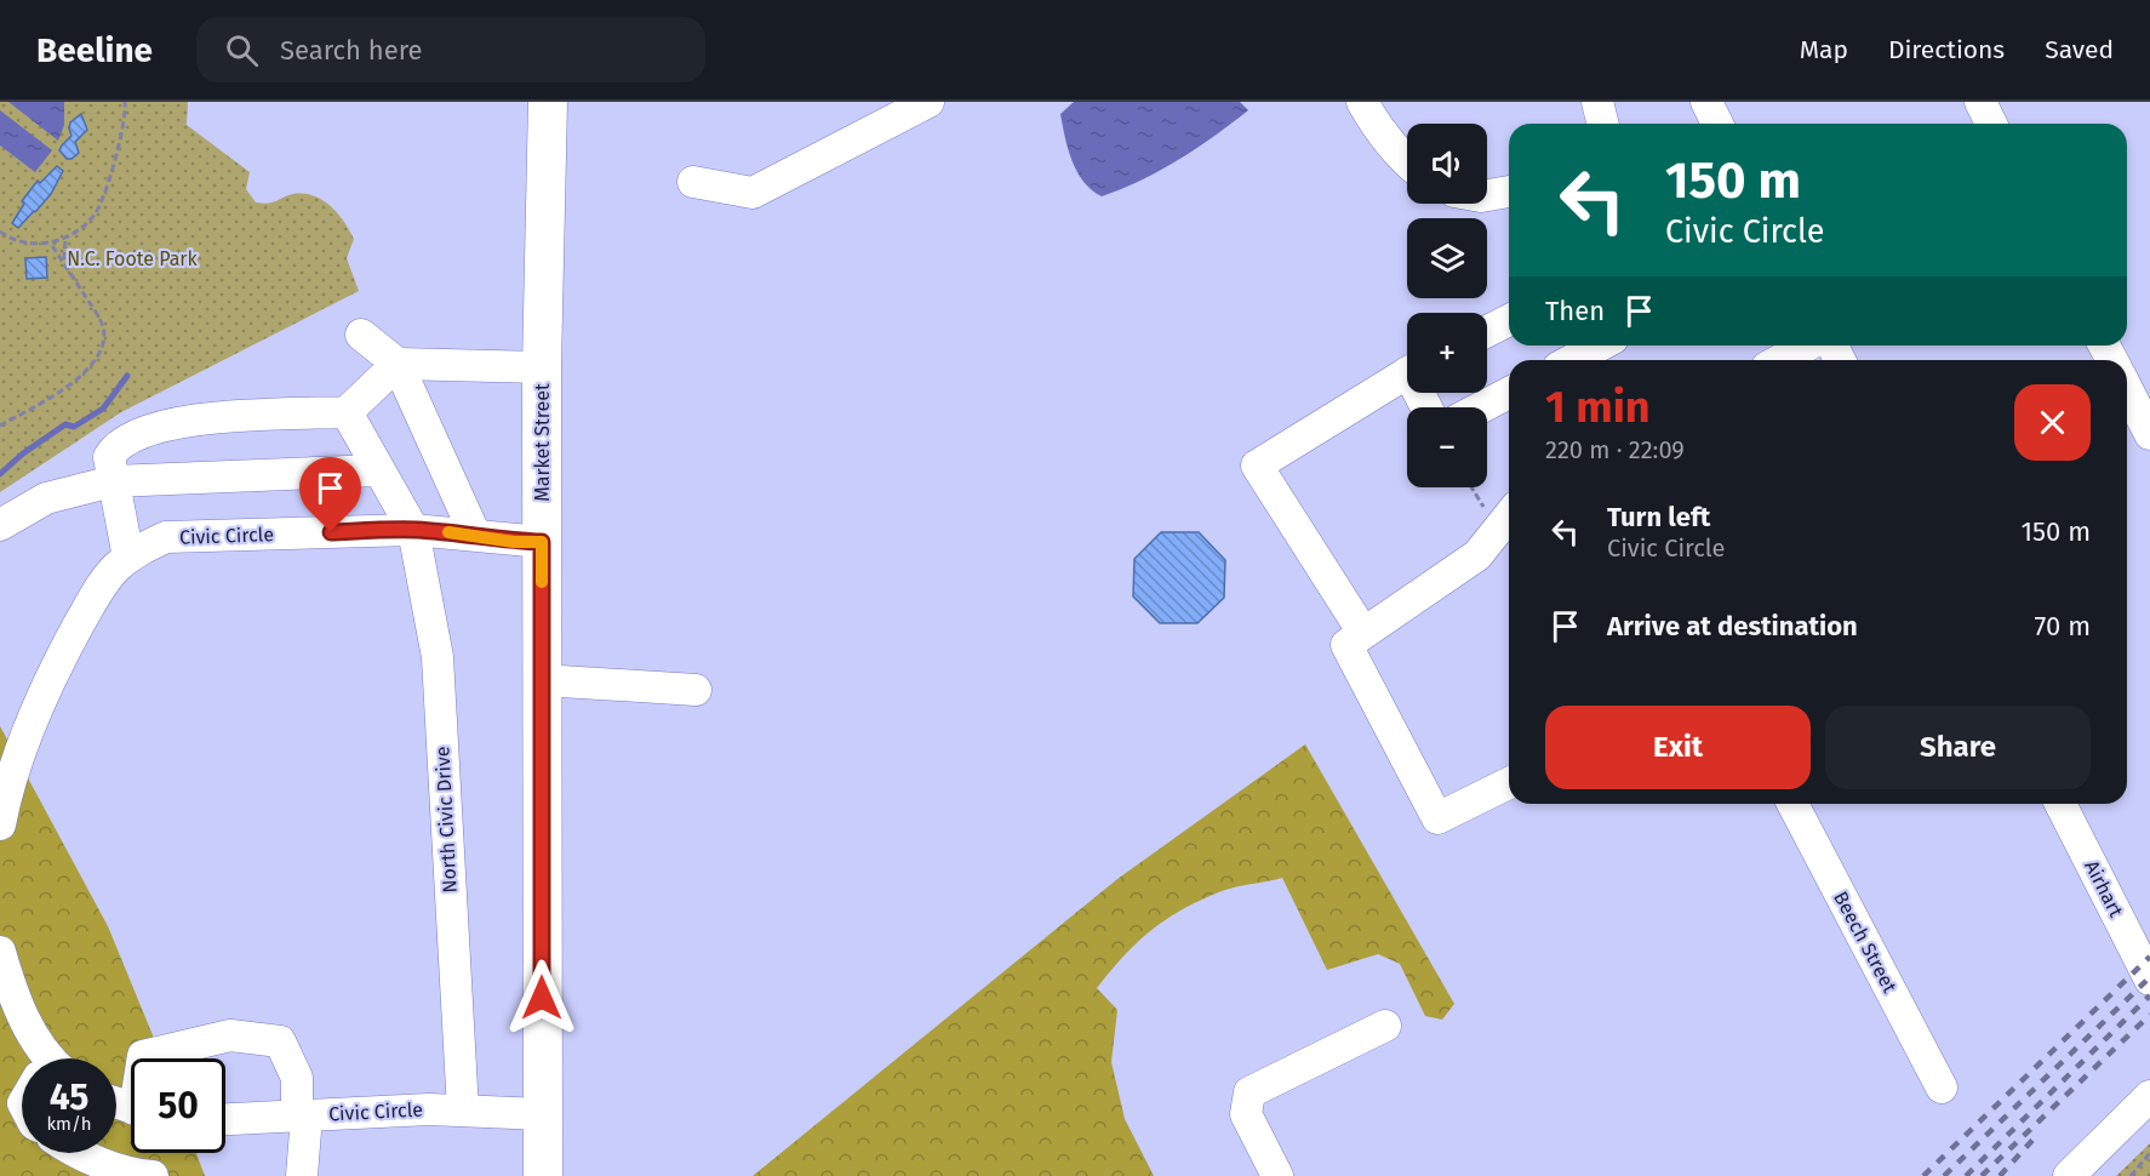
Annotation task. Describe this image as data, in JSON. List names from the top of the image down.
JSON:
{
  "streets": {
    "main road": ["Market Street"],
    "street": [
      "Civic Circle",
      "North Civic Drive",
      "Airhart",
      "Beech Street"
    ]
  },
  "crossings": [
    ["Market Street", "Civic Circle"],
    ["Civic Circle", "North Civic Drive"]
  ],
  "parks": ["N.C. Foote Park"],
  "page": {
    "header": "Beeline",
    "search": "Search here",
    "nav": ["Map", "Directions", "Saved"],
    "map_buttons": ["+", "−"],
    "turn": ["150 m", "Civic Circle"],
    "then": "Then",
    "heading": ["1 min", "220 m · 22:09"],
    "list": [
      {
        "name": "Turn left",
        "note": "Civic Circle",
        "value": "150 m"
      },
      {
        "name": "Arrive at destination",
        "value": "70 m"
      }
    ],
    "buttons": ["Exit", "Share"],
    "speed": "45 km/h",
    "limit": "50"
  }
}
